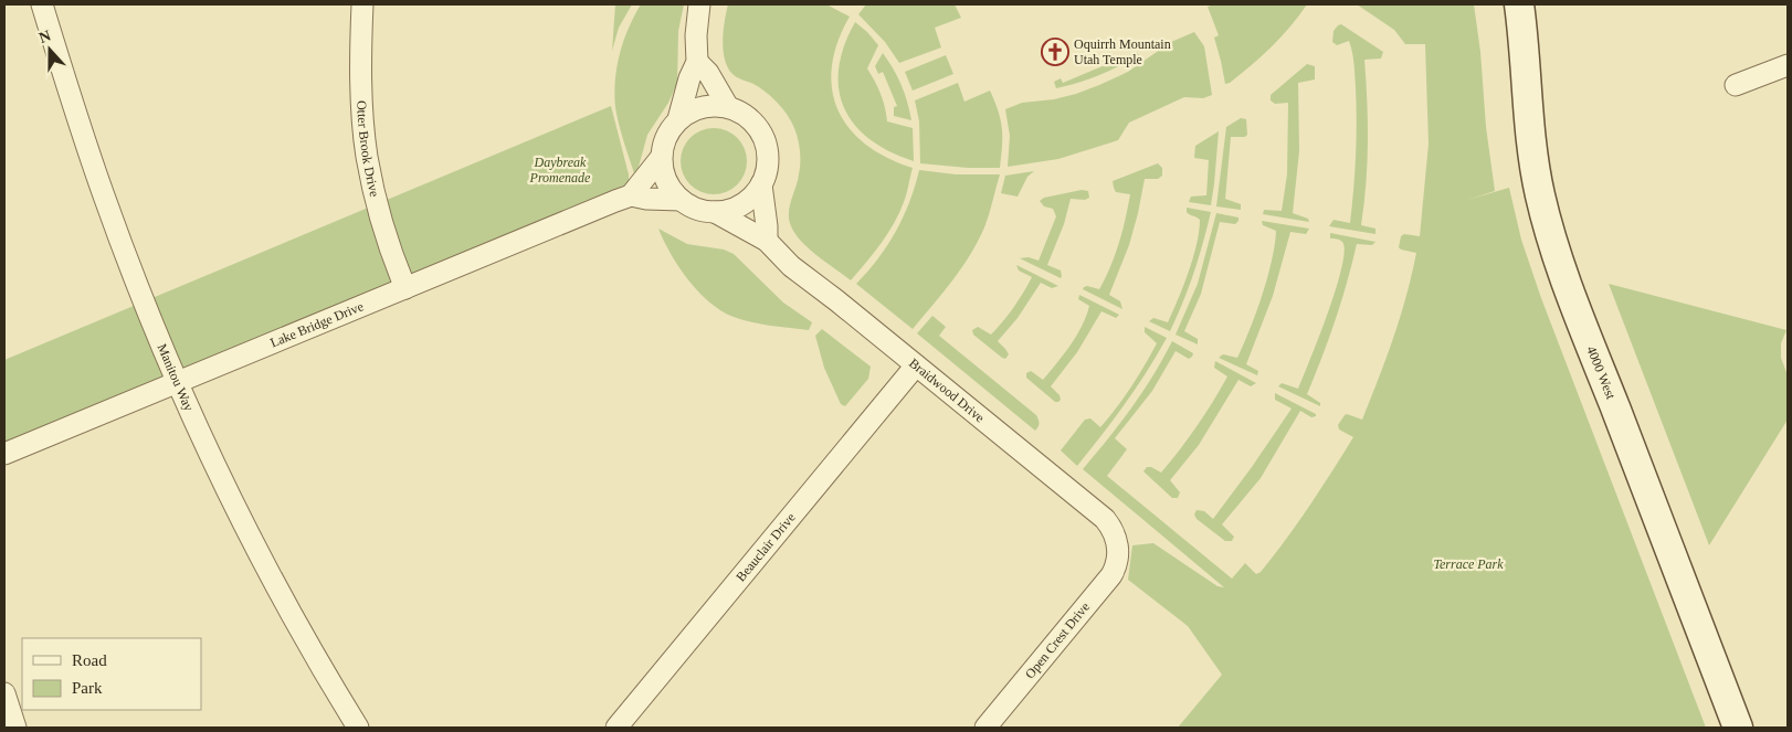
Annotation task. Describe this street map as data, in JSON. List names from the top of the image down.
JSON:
{
  "streets": {
    "main road": ["4000 West"],
    "street": [
      "Otter Brook Drive",
      "Lake Bridge Drive",
      "Manitou Way",
      "Braidwood Drive",
      "Beauclair Drive",
      "Open Crest Drive"
    ]
  },
  "crossings": [
    ["Otter Brook Drive", "Lake Bridge Drive"],
    ["Lake Bridge Drive", "Manitou Way"],
    ["Lake Bridge Drive", "Braidwood Drive"],
    ["Braidwood Drive", "Beauclair Drive"],
    ["Braidwood Drive", "Open Crest Drive"]
  ],
  "parks": ["Daybreak Promenade", "Terrace Park"],
  "places": {
    "church": ["Oquirrh Mountain Utah Temple"]
  },
  "legend": ["Road", "Park"],
  "north": "top"
}
